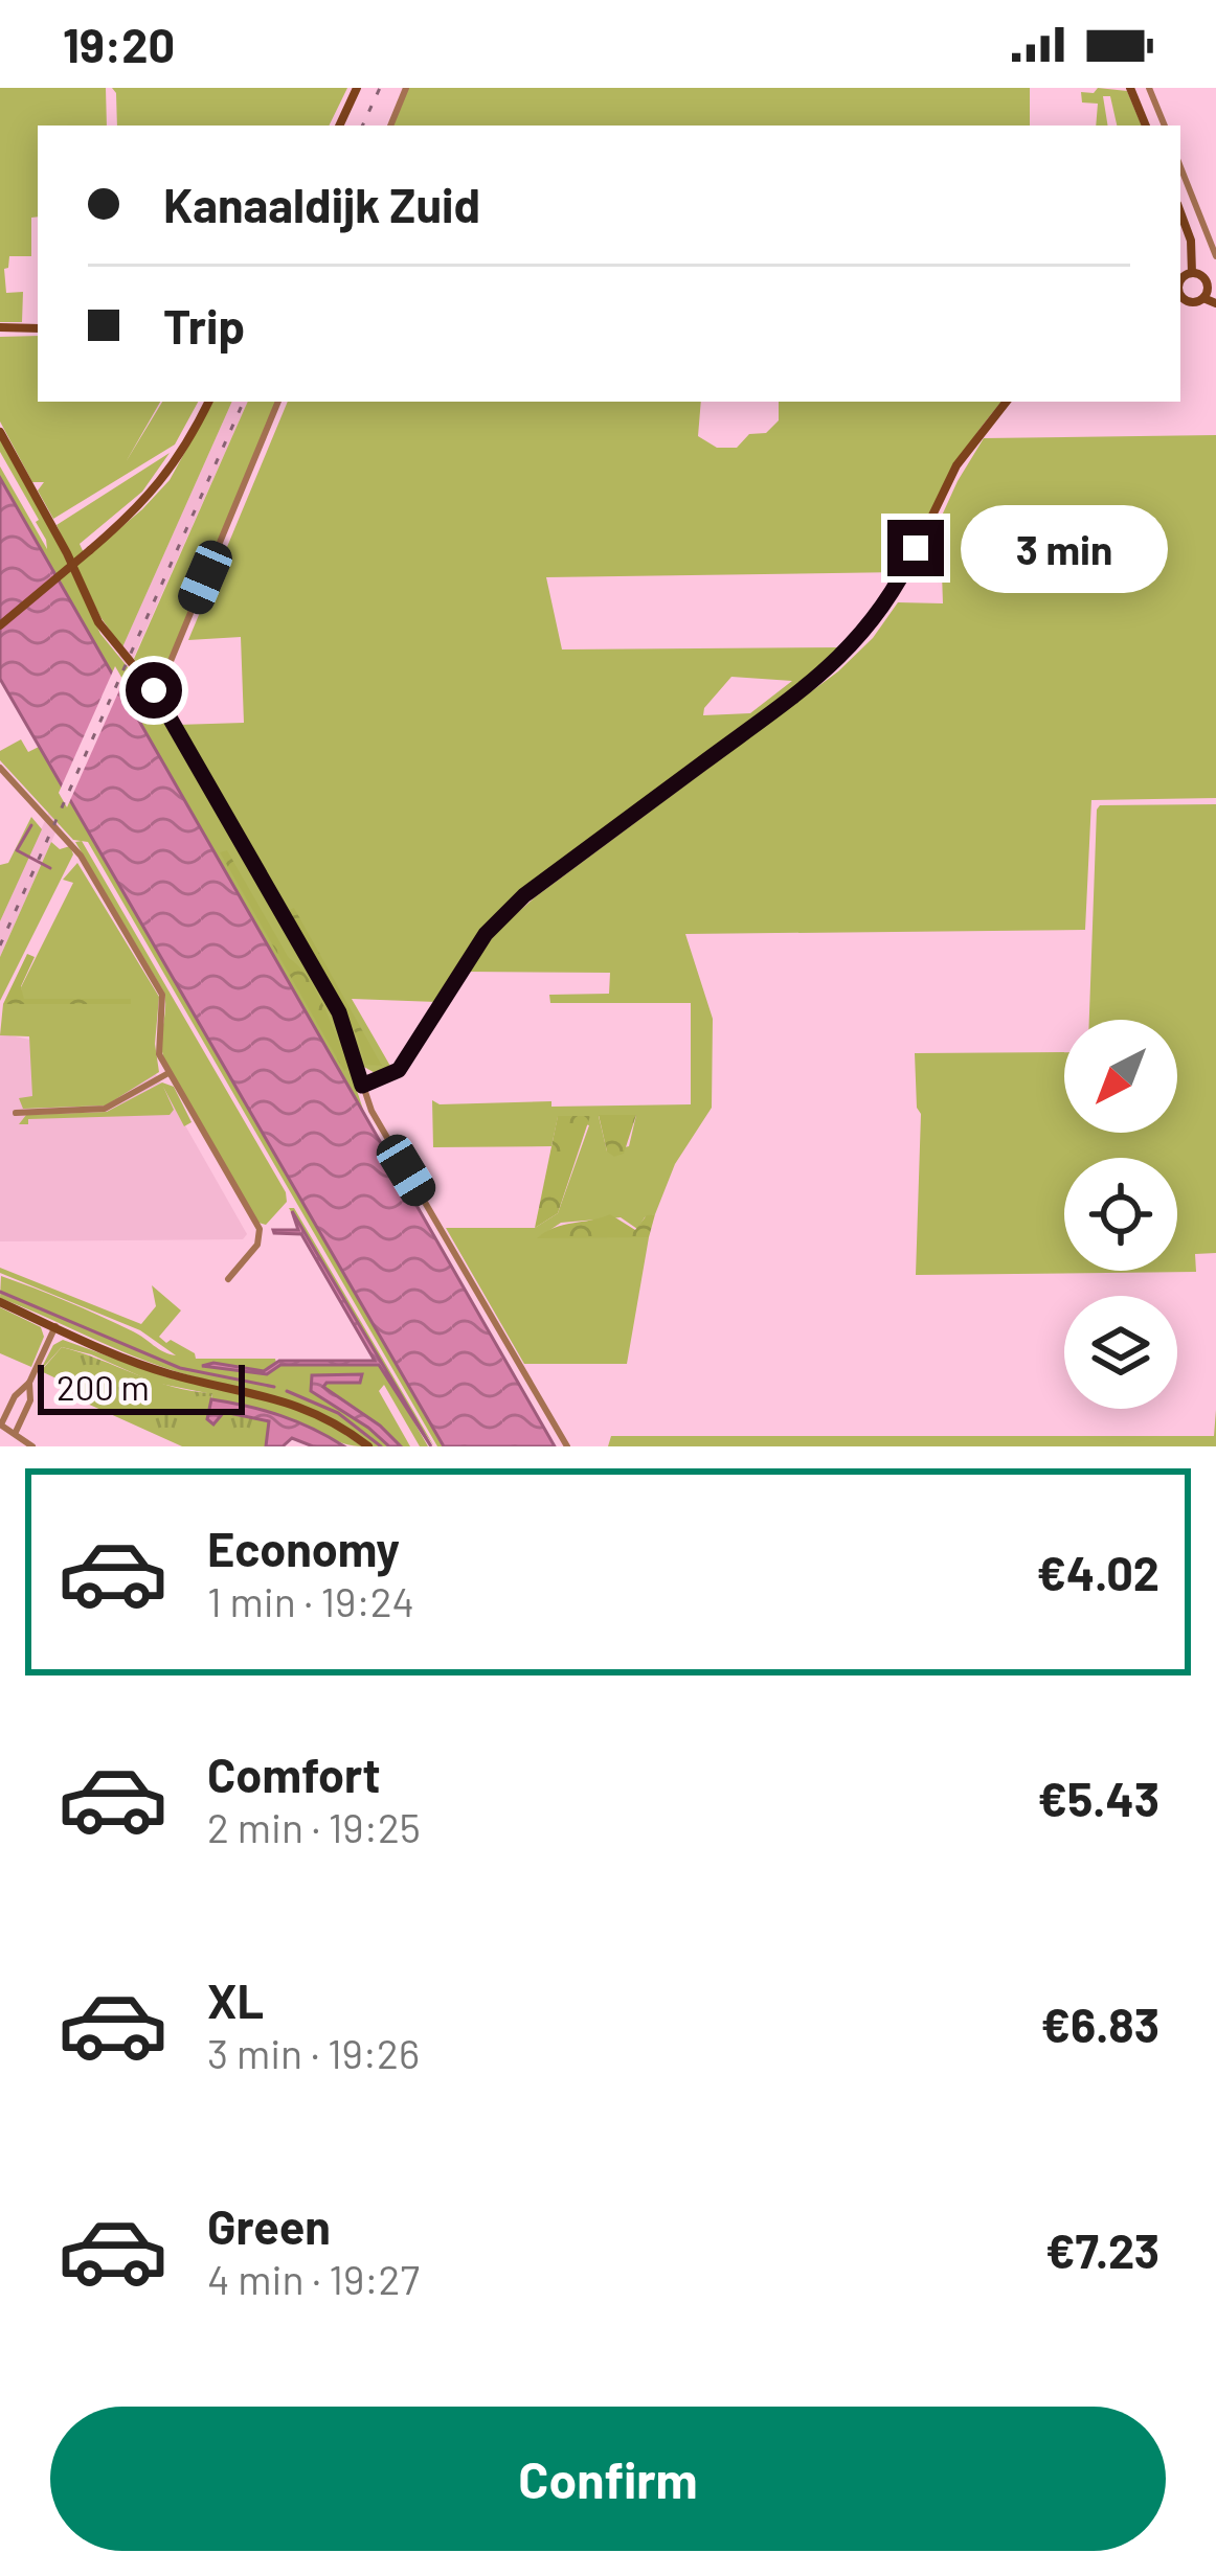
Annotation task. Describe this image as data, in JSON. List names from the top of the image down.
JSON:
{
  "scale_bar": "200 m",
  "north": "bottom left",
  "page": {
    "status": "19:20",
    "banner": ["Kanaaldijk Zuid", "Trip"],
    "bubble": "3 min",
    "scale": "200 m",
    "list": [
      {
        "name": "Economy",
        "note": "1 min · 19:24",
        "value": "€4.02"
      },
      {
        "name": "Comfort",
        "note": "2 min · 19:25",
        "value": "€5.43"
      },
      {
        "name": "XL",
        "note": "3 min · 19:26",
        "value": "€6.83"
      },
      {
        "name": "Green",
        "note": "4 min · 19:27",
        "value": "€7.23"
      }
    ],
    "buttons": "Confirm"
  }
}
